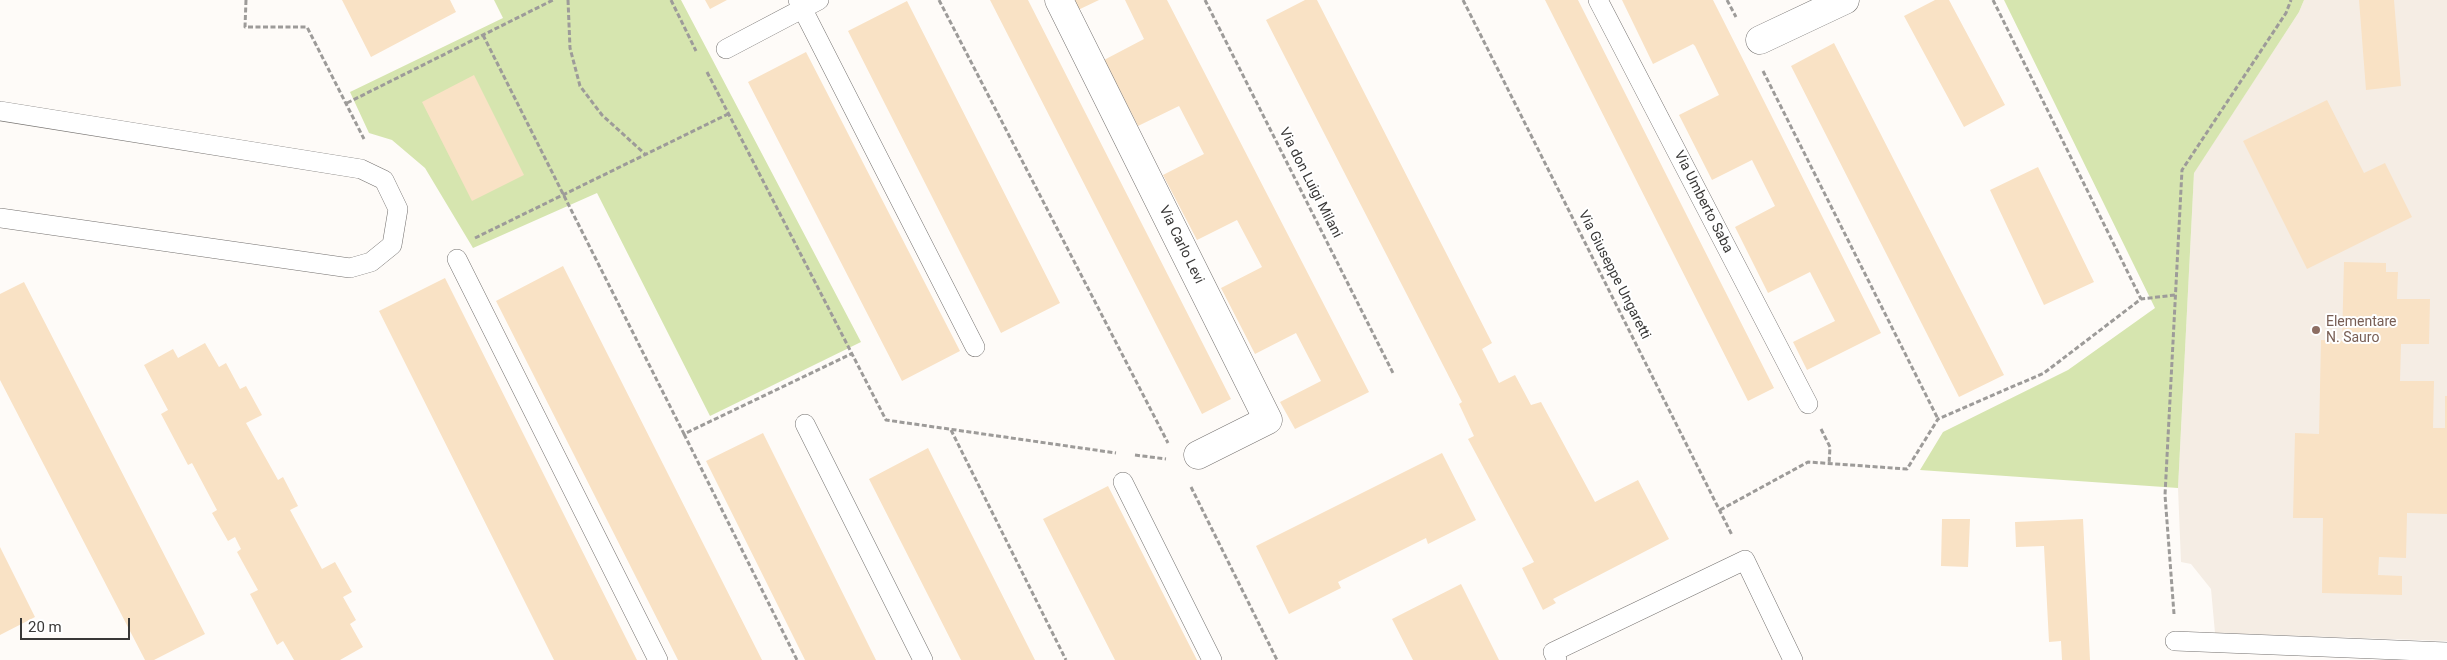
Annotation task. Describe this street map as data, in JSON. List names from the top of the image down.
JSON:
{
  "streets": {
    "street": ["Via Carlo Levi"],
    "lane": ["Via Umberto Saba"],
    "path": ["Via don Luigi Milani", "Via Giuseppe Ungaretti"]
  },
  "places": ["Elementare N. Sauro"],
  "scale_bar": "20 m"
}
